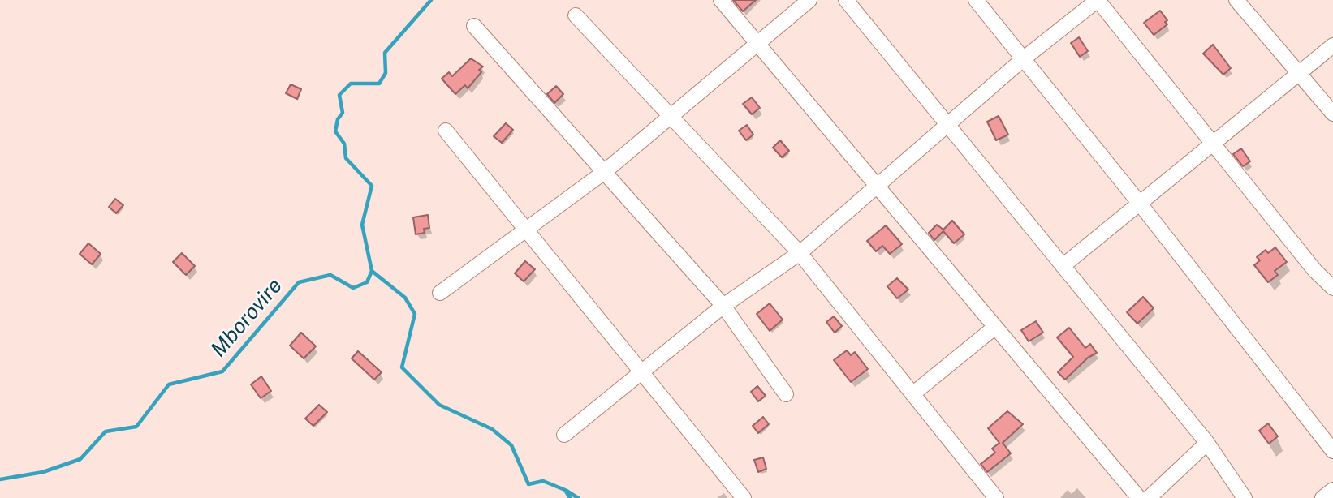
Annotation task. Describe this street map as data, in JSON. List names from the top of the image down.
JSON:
{
  "water": ["Mborovire"]
}
